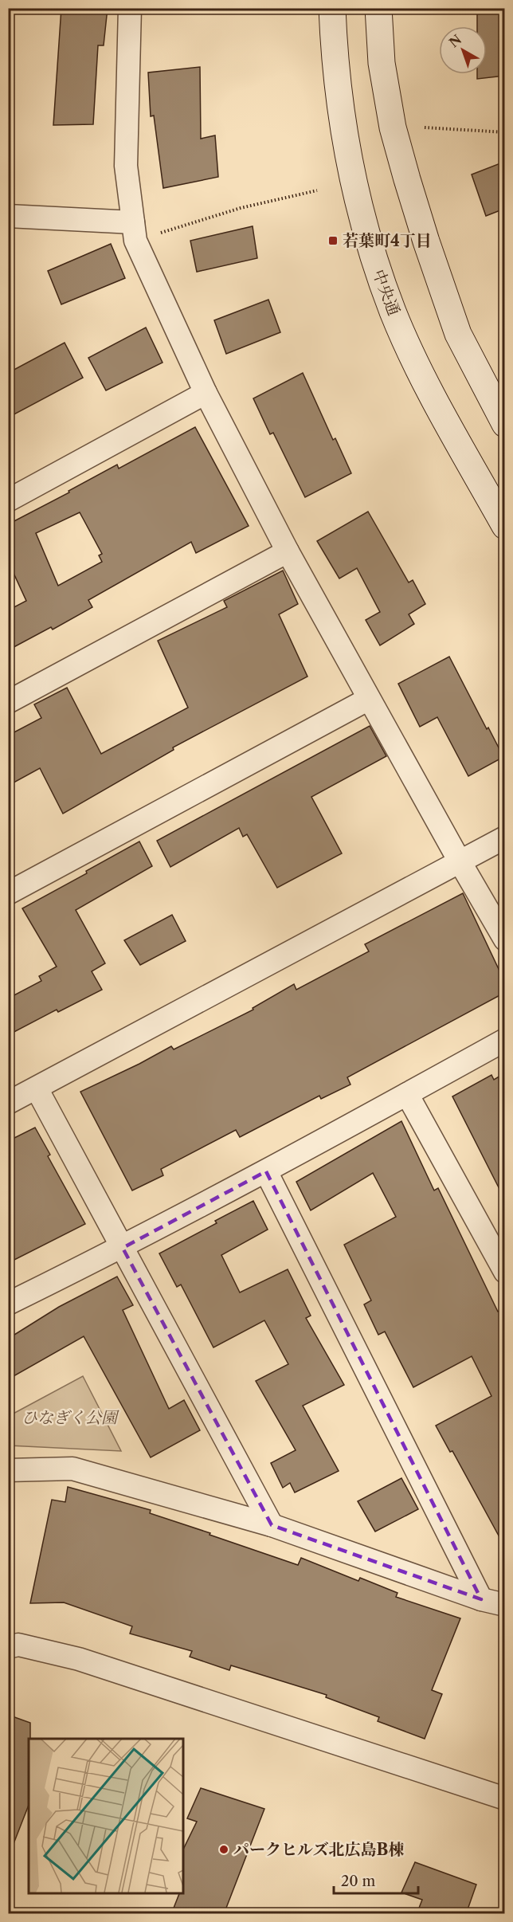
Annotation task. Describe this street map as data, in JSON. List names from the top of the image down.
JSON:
{
  "streets": {
    "street": ["中央通"]
  },
  "parks": ["ひなぎく公園"],
  "places": {
    "transit": ["若葉町4丁目"],
    "other": ["パークヒルズ北広島B棟"]
  },
  "scale_bar": "20 m",
  "north": "top left"
}
